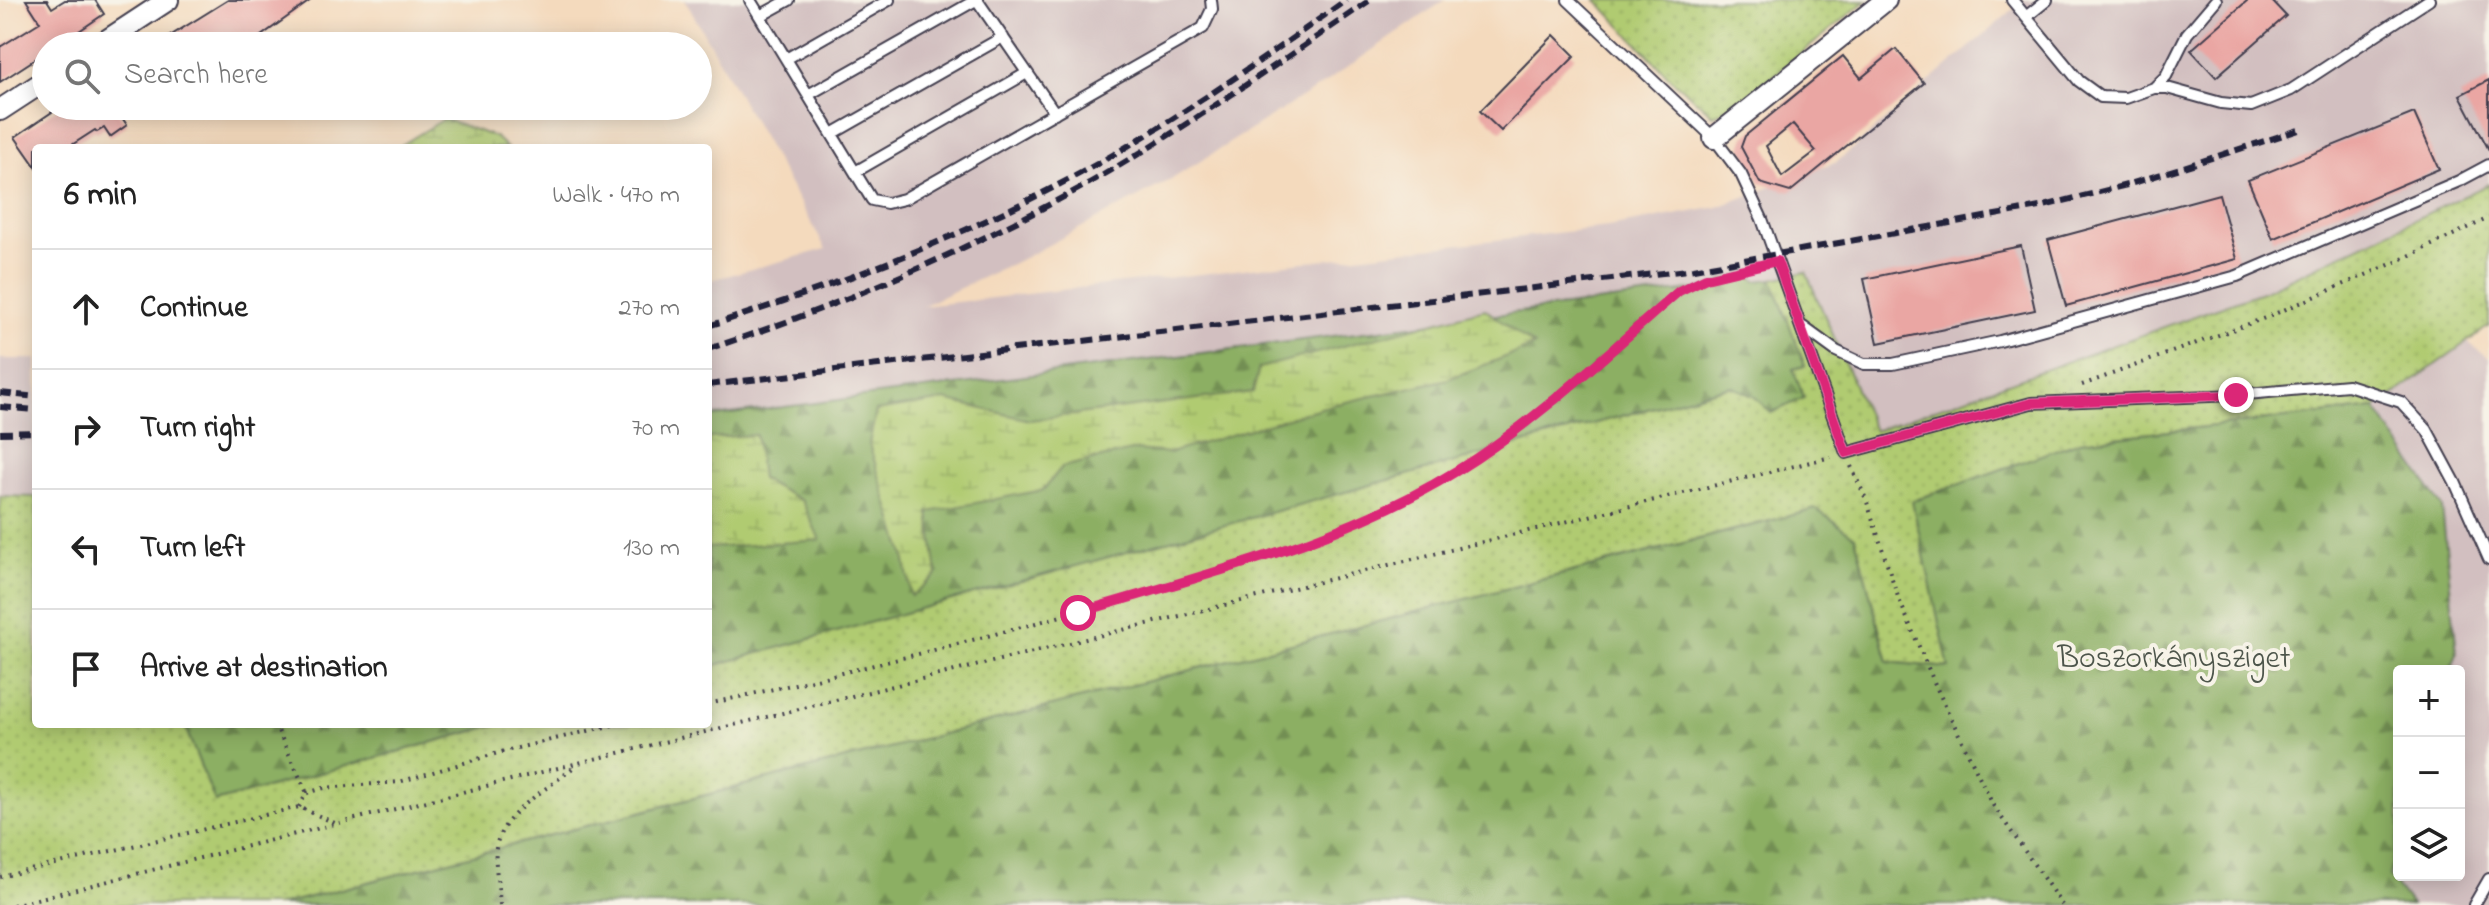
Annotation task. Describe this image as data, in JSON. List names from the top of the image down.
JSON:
{
  "parks": ["Boszorkánysziget"],
  "page": {
    "search": "Search here",
    "heading": ["6 min", "Walk · 470 m"],
    "list": [
      ["Continue", "270 m"],
      ["Turn right", "70 m"],
      ["Turn left", "130 m"],
      "Arrive at destination"
    ],
    "map_buttons": ["+", "−"]
  }
}
